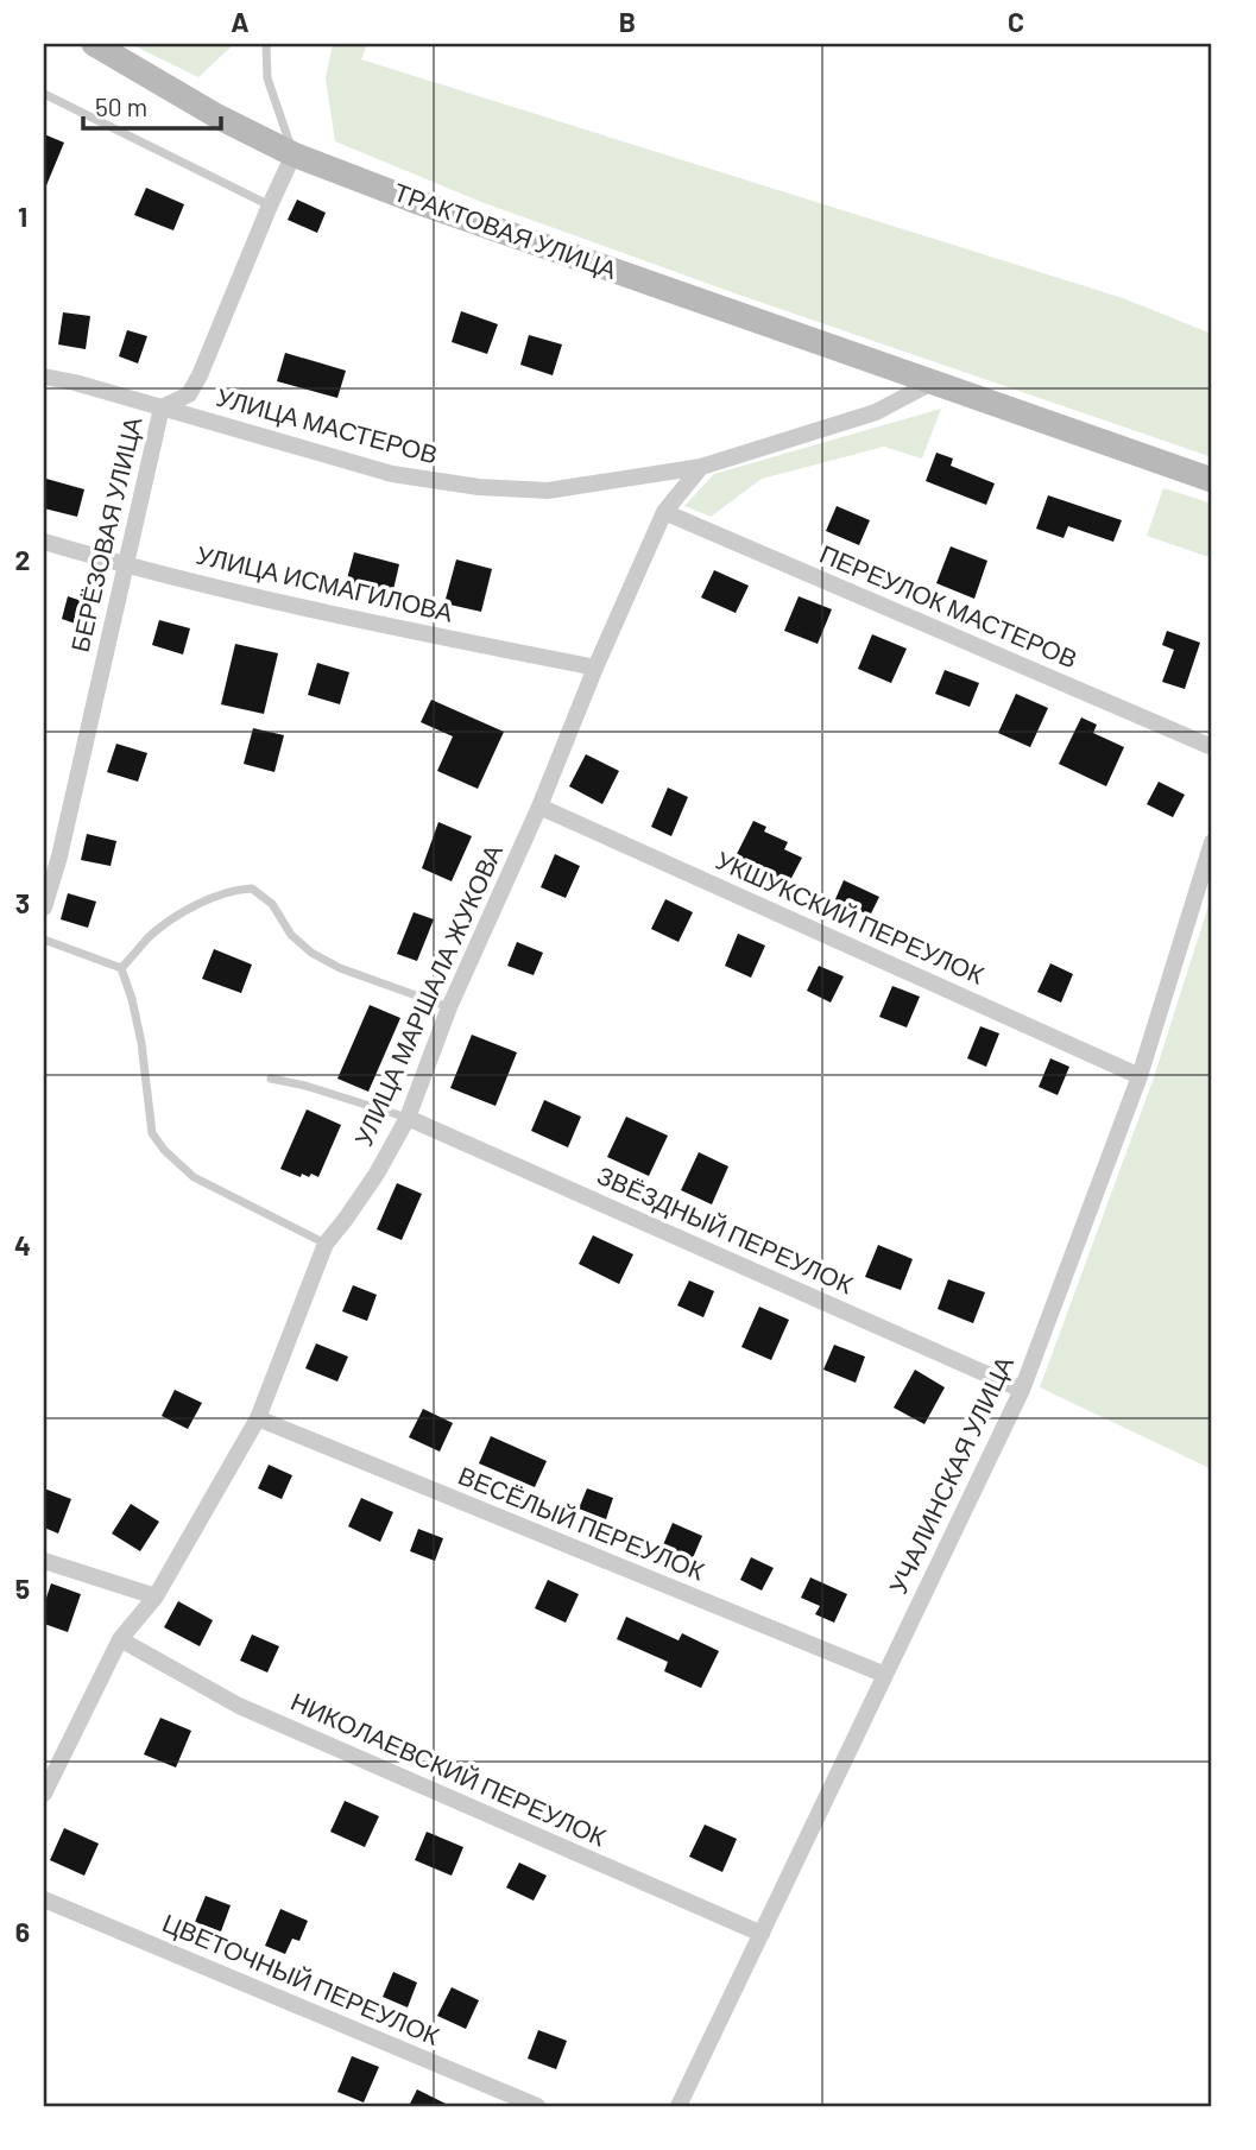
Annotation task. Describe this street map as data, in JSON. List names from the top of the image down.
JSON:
{
  "streets": {
    "main road": ["ТРАКТОВАЯ УЛИЦА"],
    "street": [
      "УЛИЦА МАСТЕРОВ",
      "БЕРЁЗОВАЯ УЛИЦА",
      "УЛИЦА ИСМАГИЛОВА",
      "ПЕРЕУЛОК МАСТЕРОВ",
      "УКШУКСКИЙ ПЕРЕУЛОК",
      "УЛИЦА МАРШАЛА ЖУКОВА",
      "ЗВЁЗДНЫЙ ПЕРЕУЛОК",
      "УЧАЛИНСКАЯ УЛИЦА",
      "ВЕСЁЛЫЙ ПЕРЕУЛОК",
      "НИКОЛАЕВСКИЙ ПЕРЕУЛОК",
      "ЦВЕТОЧНЫЙ ПЕРЕУЛОК"
    ]
  },
  "crossings": [
    ["ТРАКТОВАЯ УЛИЦА", "БЕРЁЗОВАЯ УЛИЦА"],
    ["УЛИЦА МАСТЕРОВ", "БЕРЁЗОВАЯ УЛИЦА"],
    ["УЛИЦА МАСТЕРОВ", "УЛИЦА МАРШАЛА ЖУКОВА"],
    ["БЕРЁЗОВАЯ УЛИЦА", "УЛИЦА ИСМАГИЛОВА"],
    ["УЛИЦА ИСМАГИЛОВА", "УЛИЦА МАРШАЛА ЖУКОВА"],
    ["ПЕРЕУЛОК МАСТЕРОВ", "УЛИЦА МАРШАЛА ЖУКОВА"],
    ["УКШУКСКИЙ ПЕРЕУЛОК", "УЛИЦА МАРШАЛА ЖУКОВА"],
    ["УКШУКСКИЙ ПЕРЕУЛОК", "УЧАЛИНСКАЯ УЛИЦА"],
    ["УЛИЦА МАРШАЛА ЖУКОВА", "ЗВЁЗДНЫЙ ПЕРЕУЛОК"],
    ["УЛИЦА МАРШАЛА ЖУКОВА", "ВЕСЁЛЫЙ ПЕРЕУЛОК"],
    ["УЛИЦА МАРШАЛА ЖУКОВА", "НИКОЛАЕВСКИЙ ПЕРЕУЛОК"],
    ["ЗВЁЗДНЫЙ ПЕРЕУЛОК", "УЧАЛИНСКАЯ УЛИЦА"],
    ["УЧАЛИНСКАЯ УЛИЦА", "ВЕСЁЛЫЙ ПЕРЕУЛОК"],
    ["УЧАЛИНСКАЯ УЛИЦА", "НИКОЛАЕВСКИЙ ПЕРЕУЛОК"]
  ],
  "scale_bar": "50 m",
  "grid": {
    "columns": ["A", "B", "C"],
    "rows": [
      "1",
      "2",
      "3",
      "4",
      "5",
      "6"
    ]
  }
}
